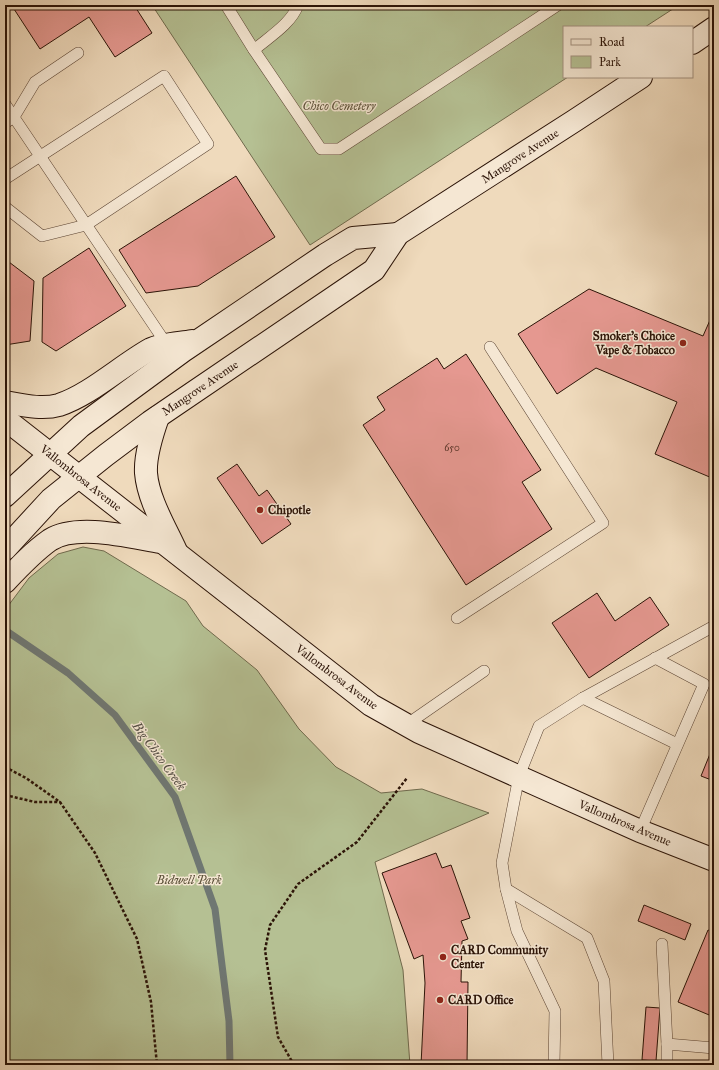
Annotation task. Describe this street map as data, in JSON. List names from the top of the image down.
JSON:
{
  "streets": {
    "street": ["Mangrove Avenue", "Vallombrosa Avenue"]
  },
  "crossings": [
    ["Mangrove Avenue", "Vallombrosa Avenue"]
  ],
  "water": ["Big Chico Creek"],
  "parks": ["Chico Cemetery", "Bidwell Park"],
  "places": [
    "Smoker's Choice Vape & Tobacco",
    "Chipotle",
    "CARD Community Center",
    "CARD Office"
  ],
  "house_numbers": ["650"],
  "legend": ["Road", "Park"]
}
